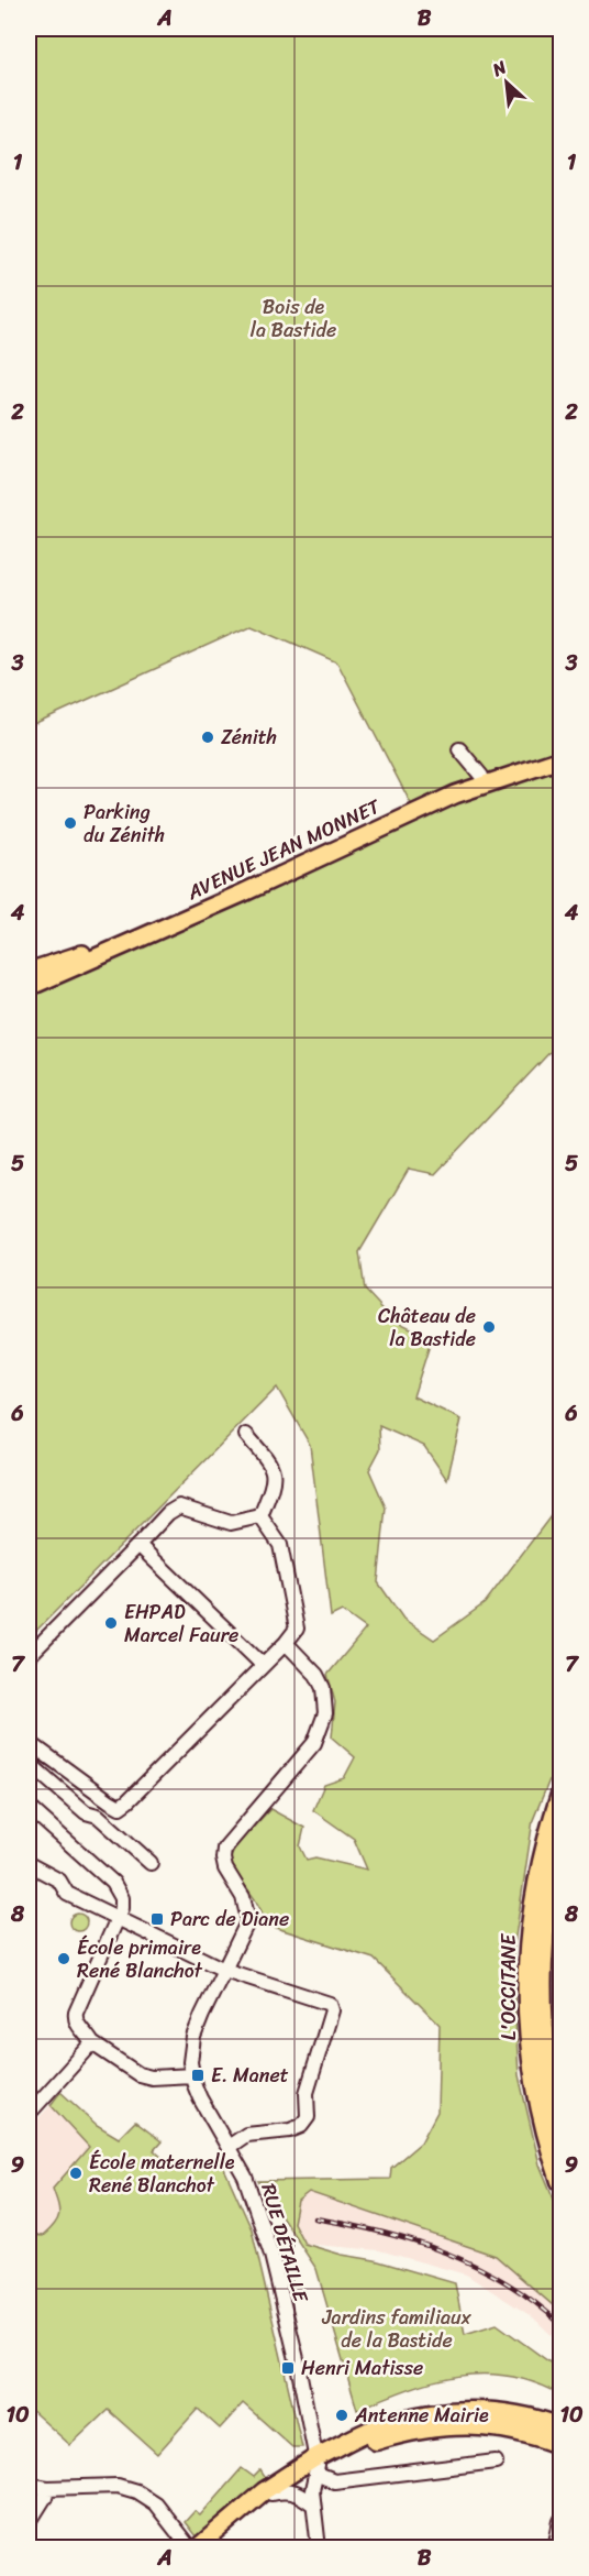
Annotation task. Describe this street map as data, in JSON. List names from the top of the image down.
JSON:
{
  "streets": {
    "highway": ["L'OCCITANE"],
    "main road": ["AVENUE JEAN MONNET"],
    "street": ["RUE DÉTAILLE"]
  },
  "parks": ["Bois de la Bastide", "Jardins familiaux de la Bastide"],
  "places": {
    "other": [
      "Zénith",
      "Parking du Zénith",
      "Château de la Bastide",
      "EHPAD Marcel Faure",
      "École primaire René Blanchot",
      "École maternelle René Blanchot",
      "Antenne Mairie"
    ],
    "transit": ["Parc de Diane", "E. Manet", "Henri Matisse"]
  },
  "north": "top left",
  "grid": {
    "columns": ["A", "B"],
    "rows": [
      "1",
      "2",
      "3",
      "4",
      "5",
      "6",
      "7",
      "8",
      "9",
      "10"
    ]
  }
}
